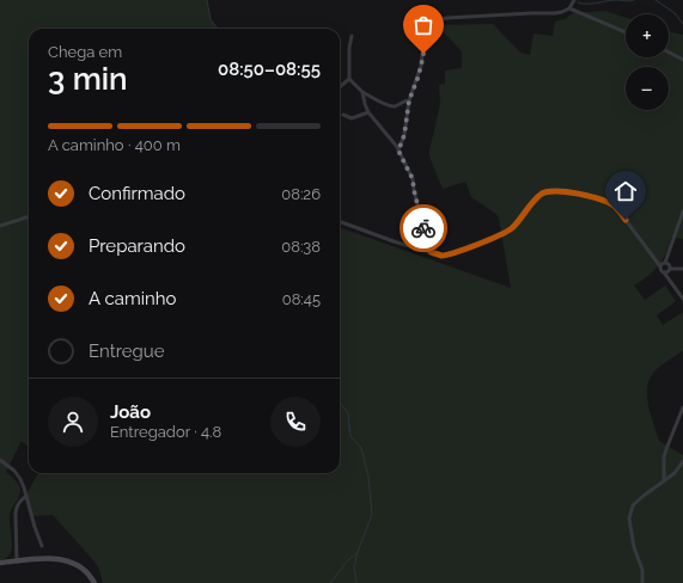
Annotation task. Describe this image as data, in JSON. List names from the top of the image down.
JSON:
{
  "page": {
    "map_buttons": ["+", "−"],
    "heading": ["3 min", "Chega em", "08:50–08:55"],
    "panel": ["João", "Entregador · 4.8"],
    "bar": "A caminho · 400 m",
    "list": [
      ["Confirmado", "08:26"],
      ["Preparando", "08:38"],
      ["A caminho", "08:45"],
      "Entregue"
    ]
  }
}
